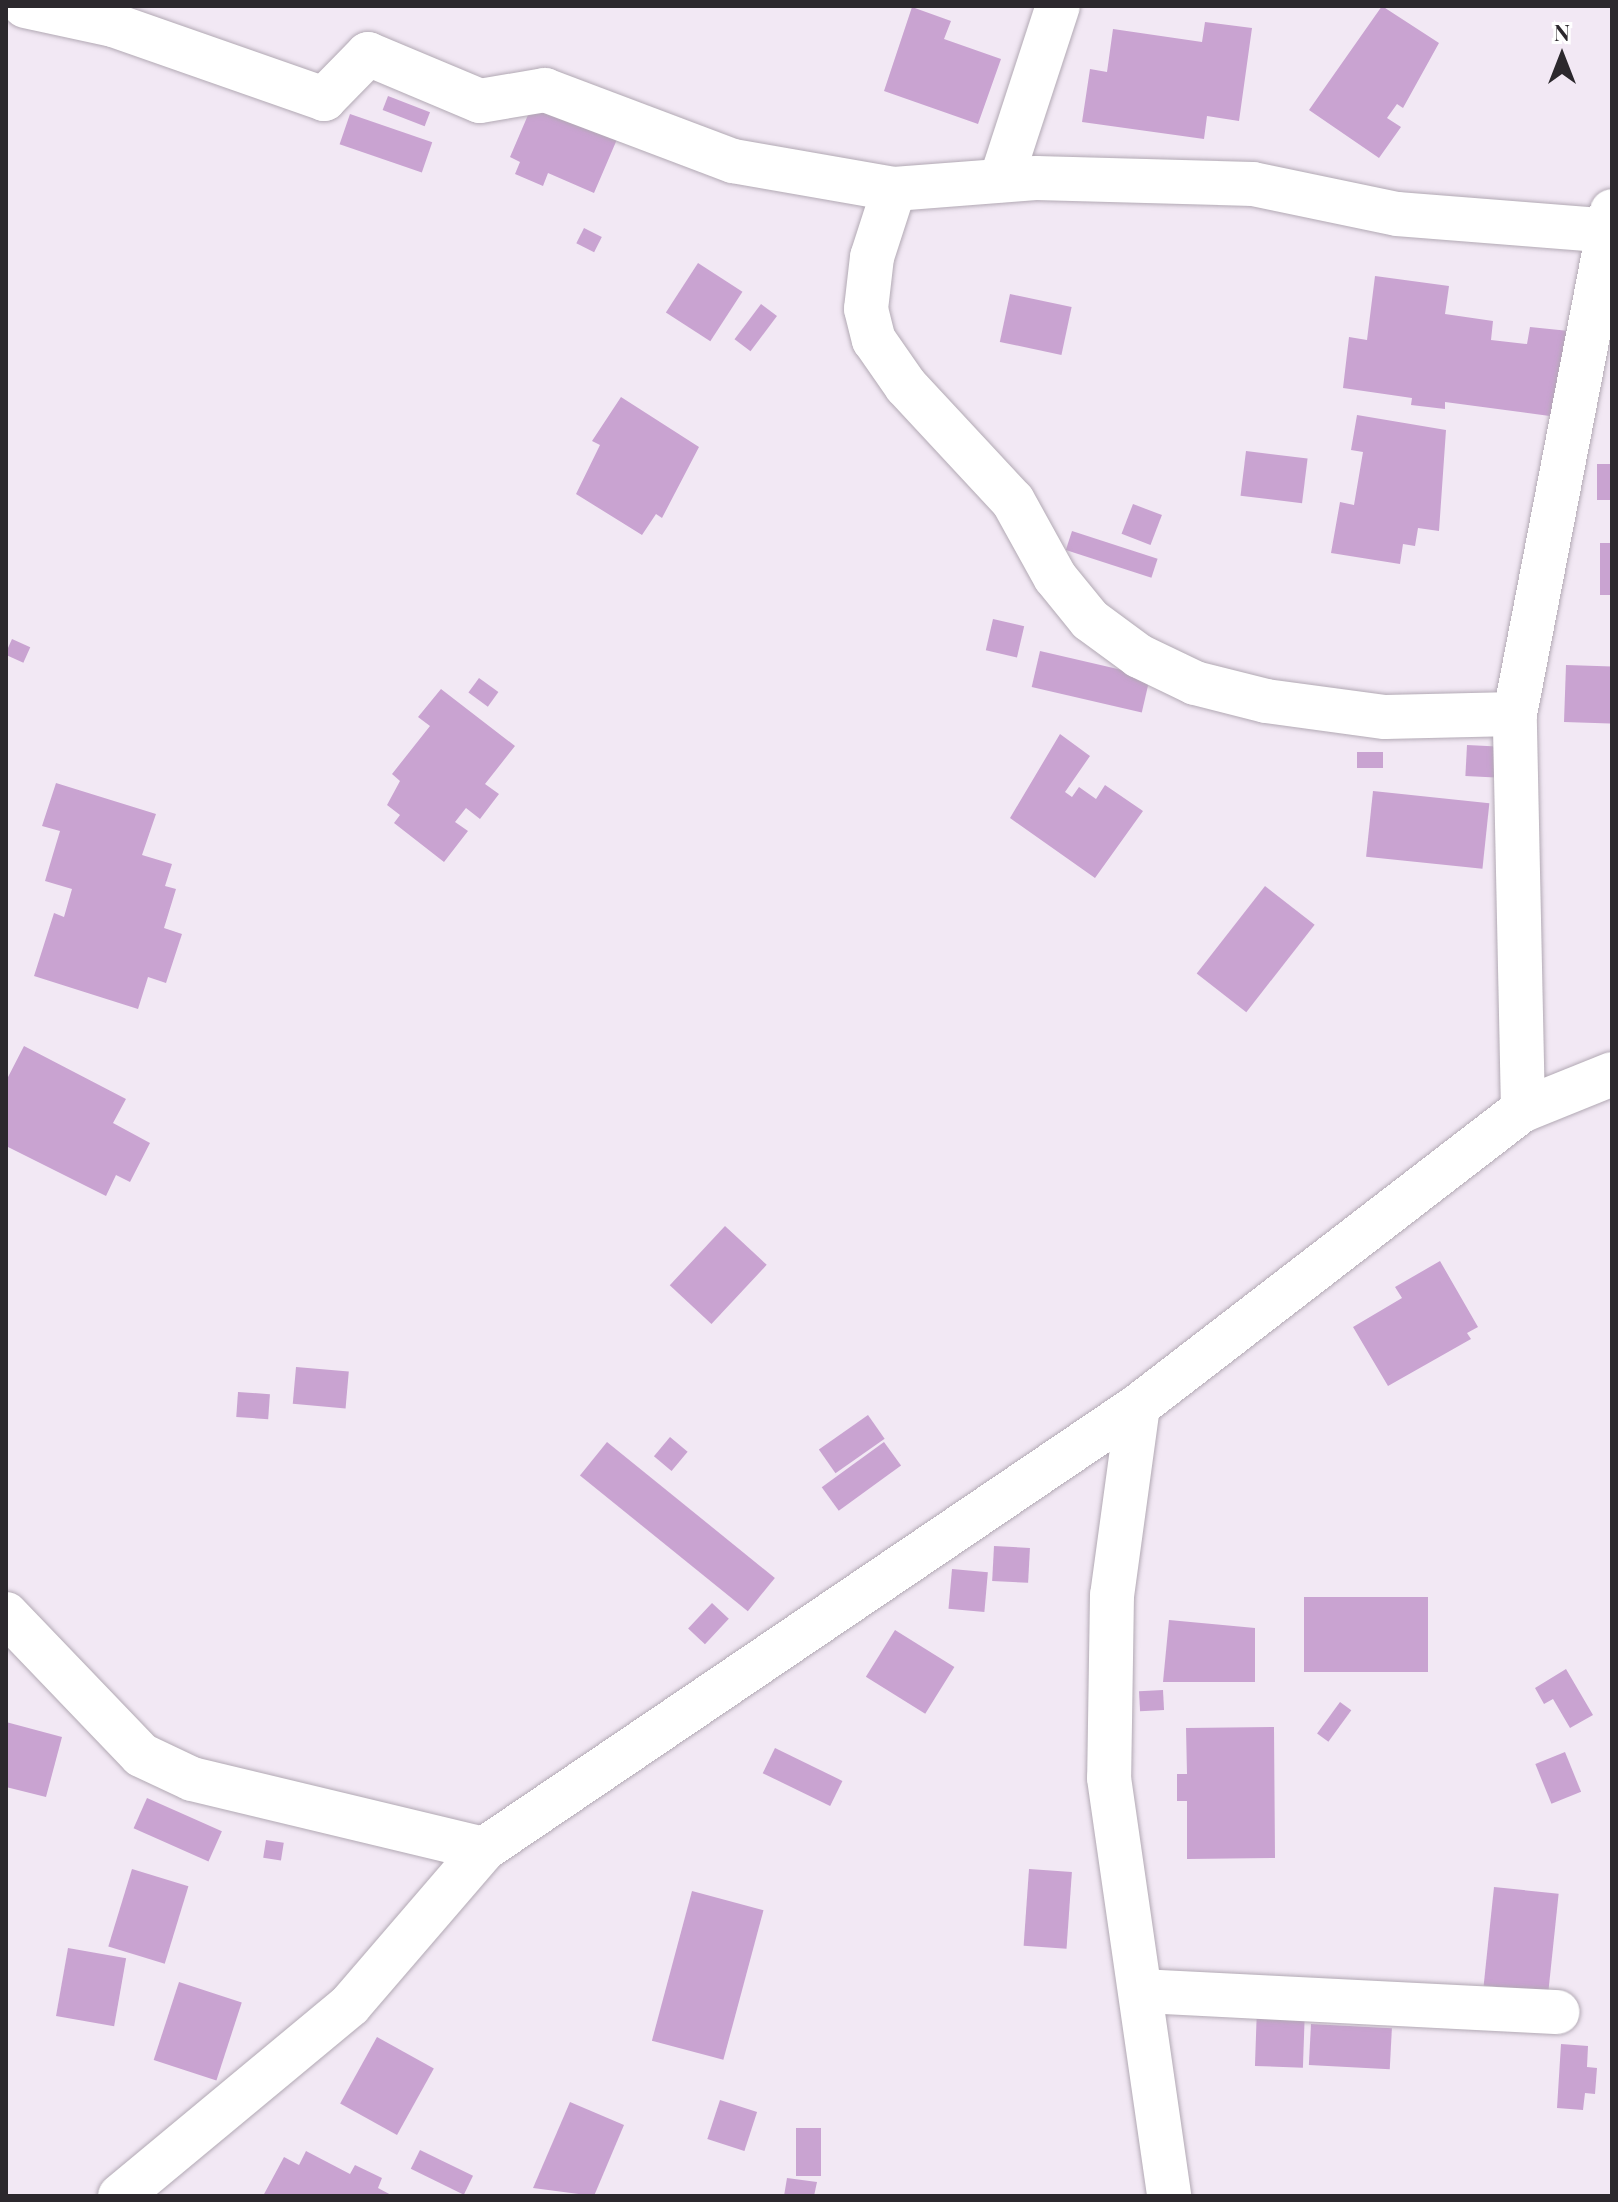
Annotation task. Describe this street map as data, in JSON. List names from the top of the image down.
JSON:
{
  "north": "top"
}
